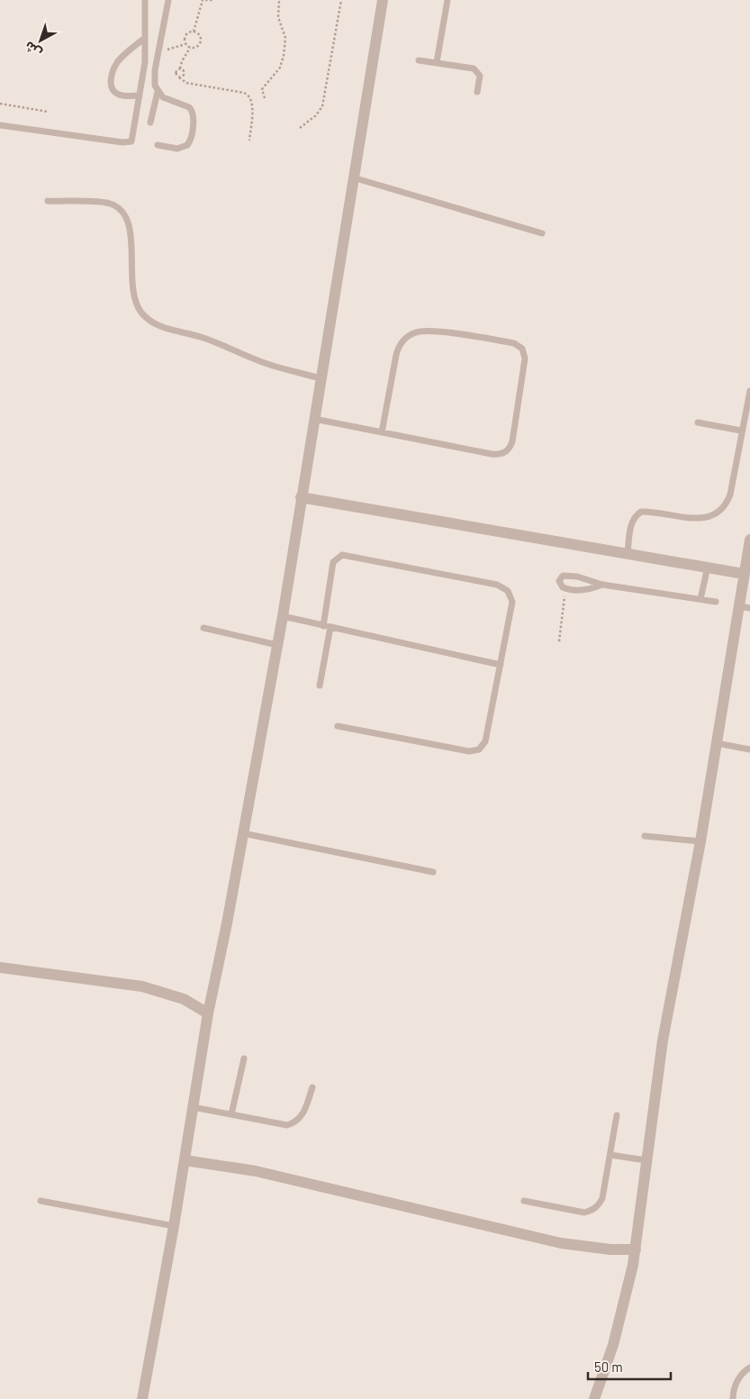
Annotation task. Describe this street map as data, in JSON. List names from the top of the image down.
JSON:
{
  "scale_bar": "50 m",
  "north": "bottom left"
}
